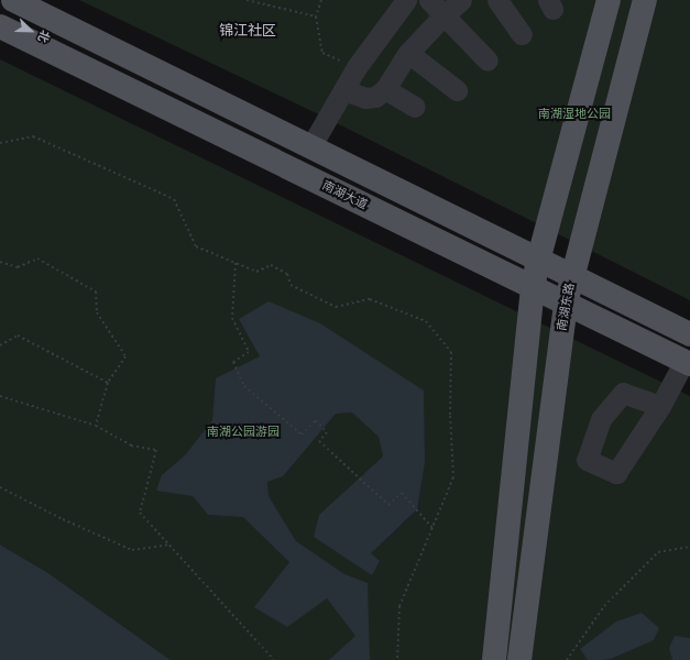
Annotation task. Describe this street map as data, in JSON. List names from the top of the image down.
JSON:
{
  "streets": {
    "main road": ["南湖大道", "南湖东路"]
  },
  "crossings": [
    ["南湖大道", "南湖东路"]
  ],
  "districts": ["锦江社区"],
  "parks": ["南湖湿地公园", "南湖公园游园"],
  "north": "bottom right"
}
